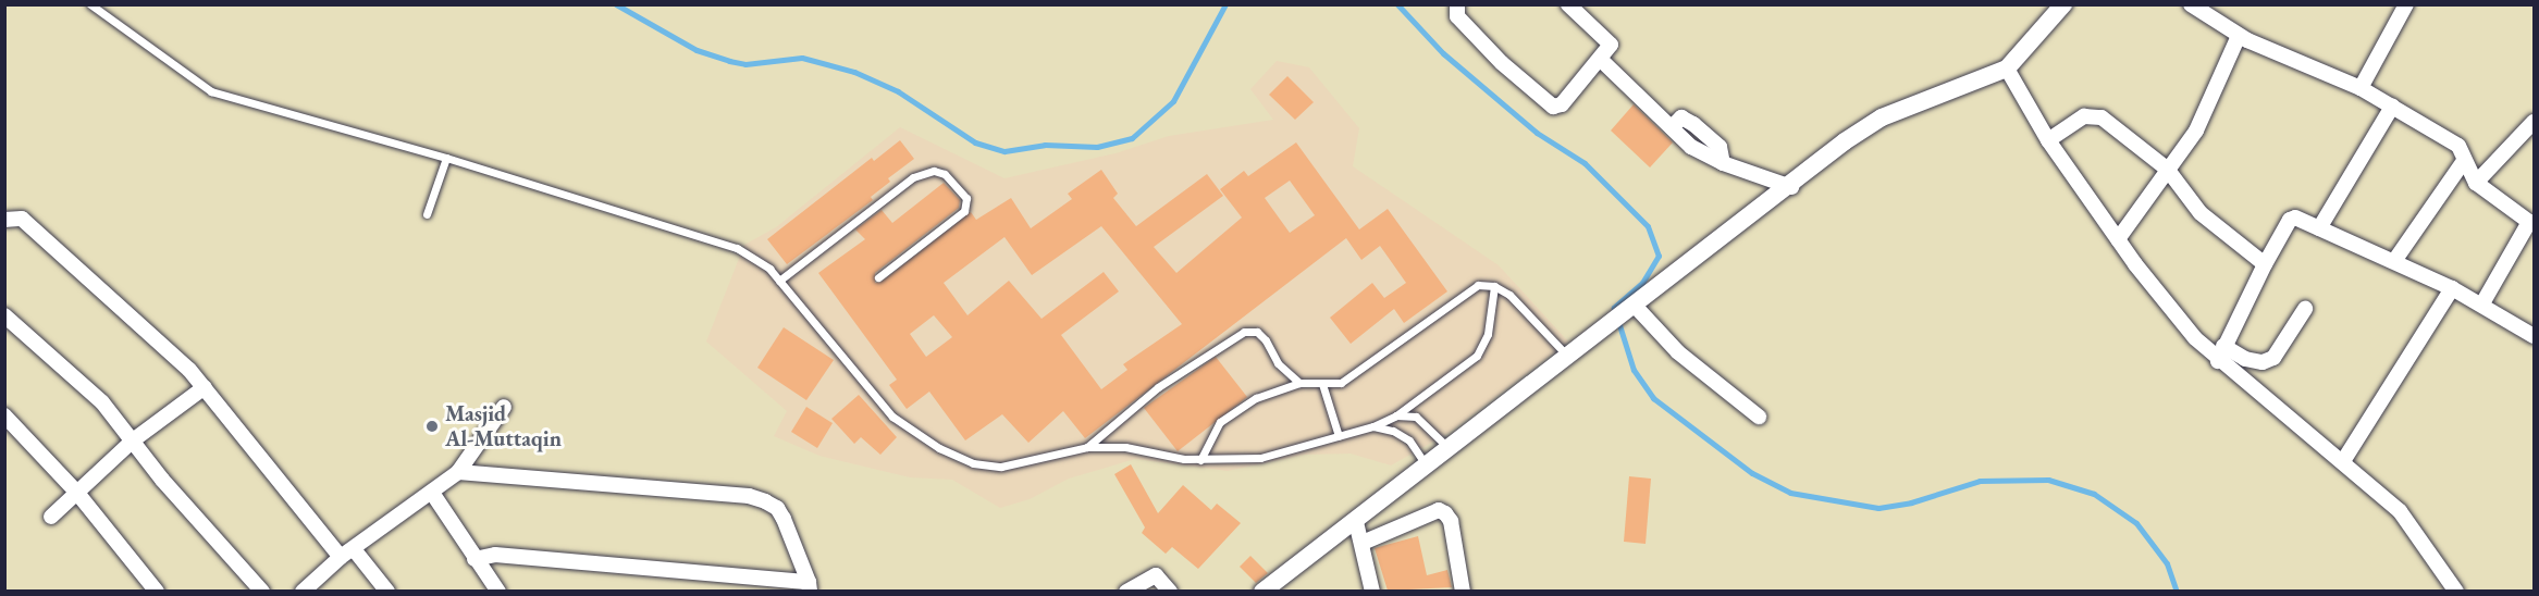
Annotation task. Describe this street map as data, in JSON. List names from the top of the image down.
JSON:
{
  "places": ["Masjid Al-Muttaqin"]
}
